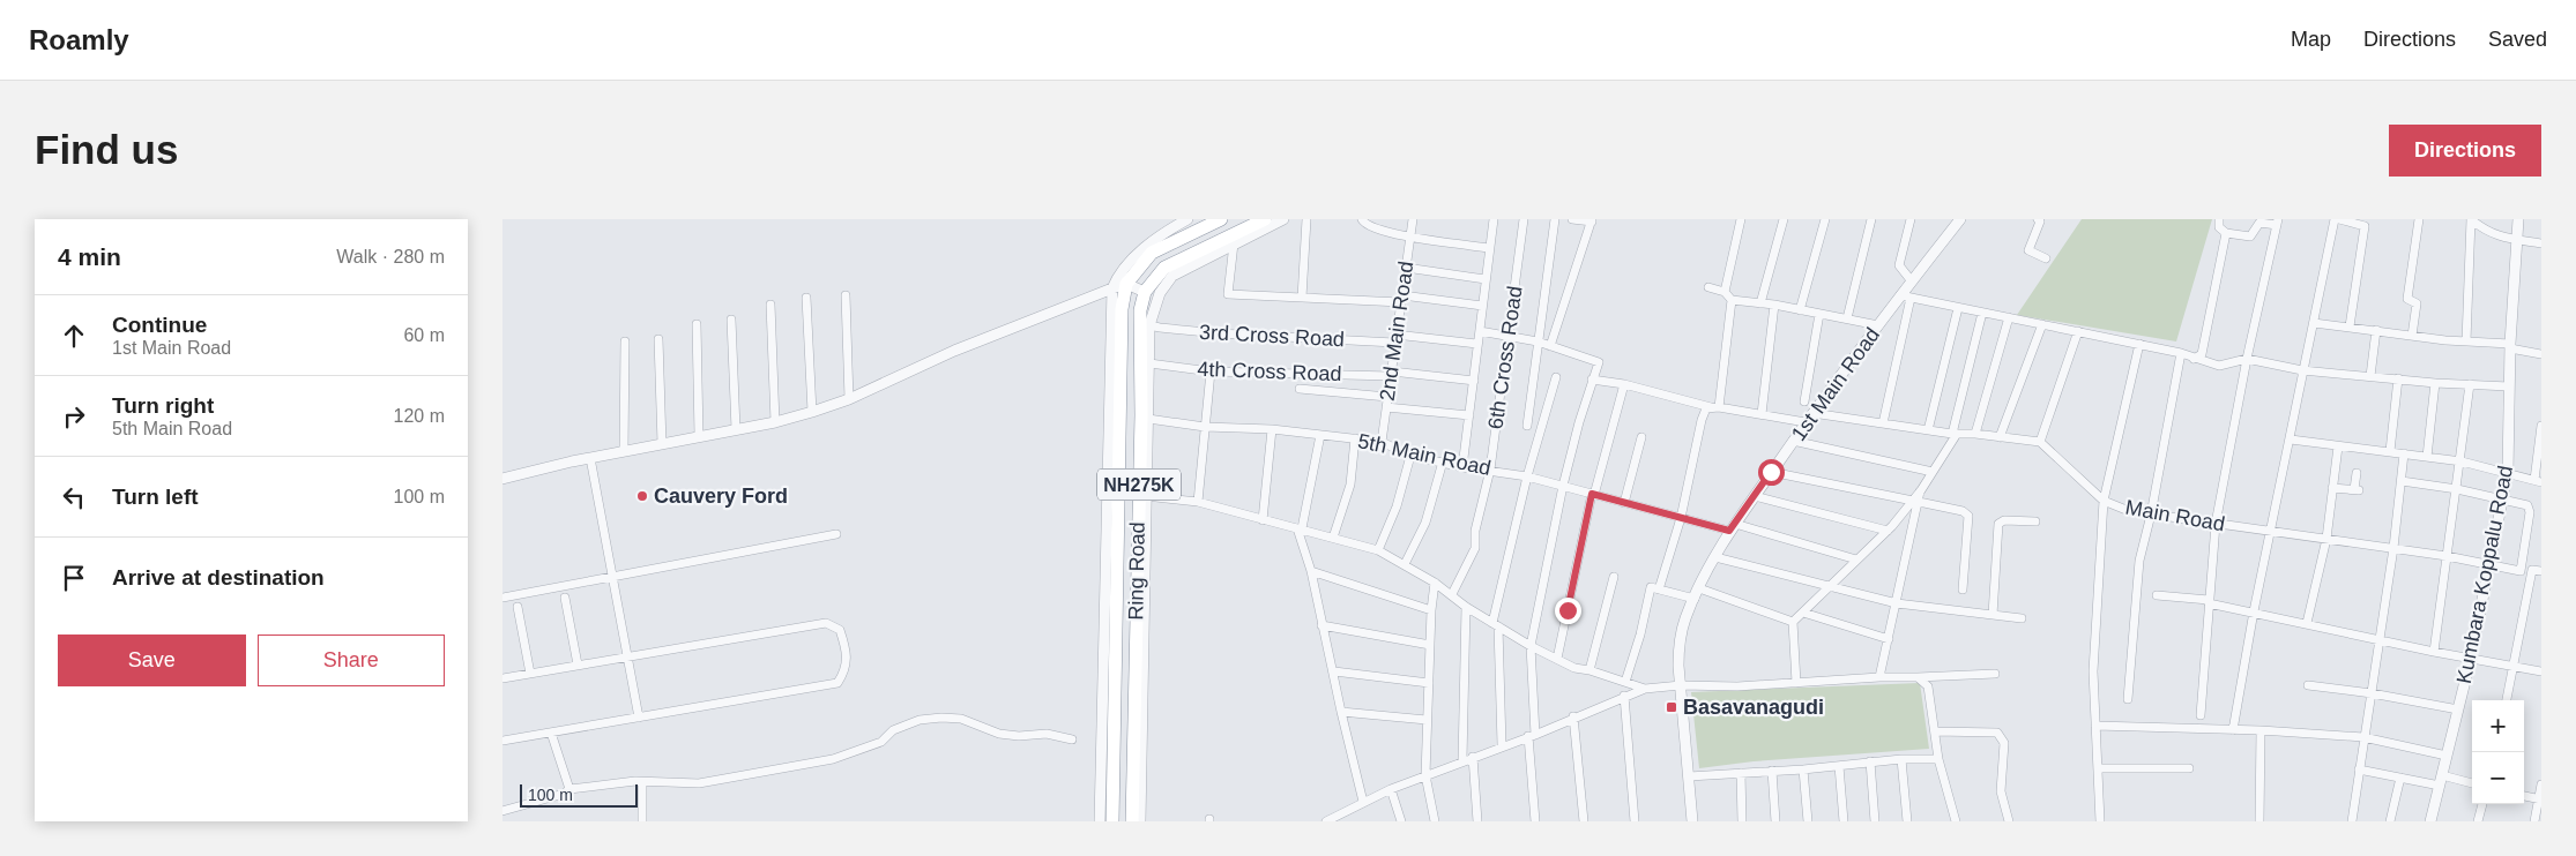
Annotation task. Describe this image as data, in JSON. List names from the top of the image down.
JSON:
{
  "streets": {
    "highway": ["NH275K", "Ring Road"],
    "street": [
      "2nd Main Road",
      "3rd Cross Road",
      "6th Cross Road",
      "4th Cross Road",
      "1st Main Road",
      "5th Main Road",
      "Main Road",
      "Kumbara Koppalu Road"
    ]
  },
  "crossings": [
    ["2nd Main Road", "3rd Cross Road"],
    ["2nd Main Road", "4th Cross Road"],
    ["2nd Main Road", "5th Main Road"],
    ["6th Cross Road", "5th Main Road"],
    ["1st Main Road", "5th Main Road"],
    ["Main Road", "Kumbara Koppalu Road"]
  ],
  "places": {
    "other": ["Cauvery Ford"],
    "transit": ["Basavanagudi"]
  },
  "scale_bar": "100 m",
  "page": {
    "header": "Roamly",
    "nav": ["Map", "Directions", "Saved"],
    "buttons": [
      "Directions",
      ["Save", "Share"]
    ],
    "title": "Find us",
    "heading": ["4 min", "Walk · 280 m"],
    "list": [
      ["Continue", "1st Main Road", "60 m"],
      ["Turn right", "5th Main Road", "120 m"],
      ["Turn left", "100 m"],
      "Arrive at destination"
    ],
    "map_buttons": ["+", "−"],
    "scale": "100 m"
  }
}
